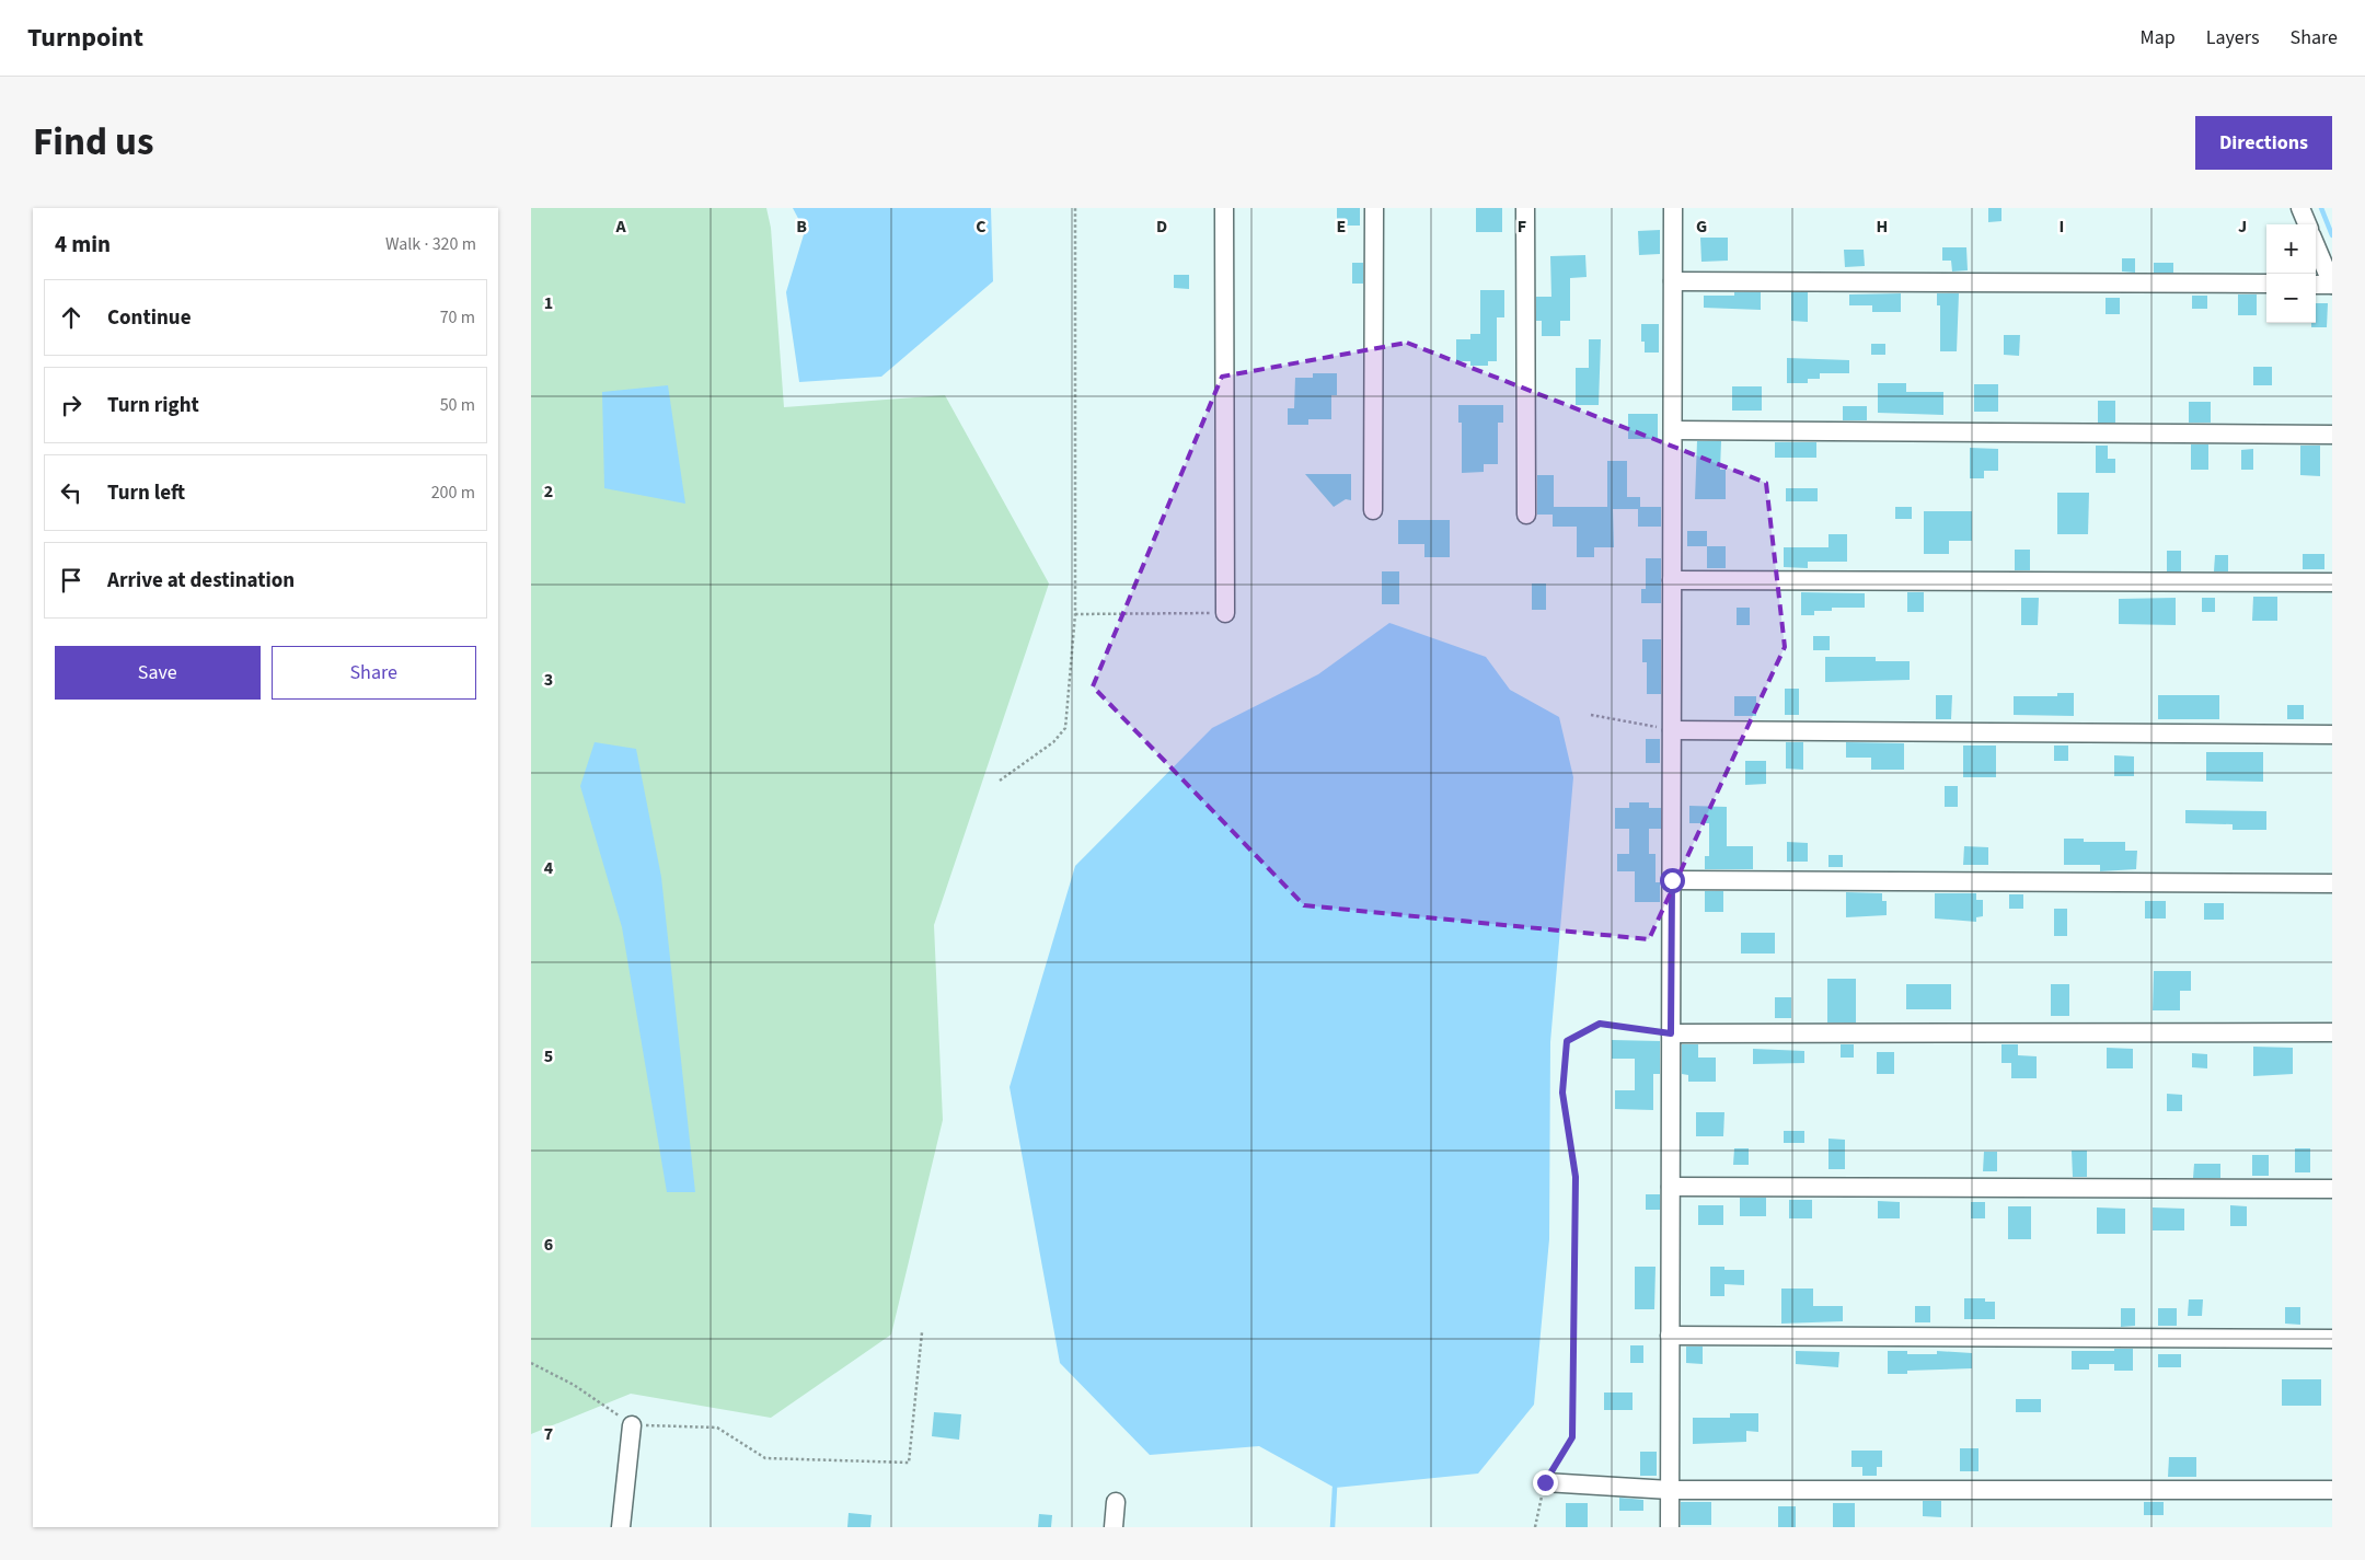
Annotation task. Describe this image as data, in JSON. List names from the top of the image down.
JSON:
{
  "page": {
    "header": "Turnpoint",
    "nav": ["Map", "Layers", "Share"],
    "title": "Find us",
    "buttons": [
      "Directions",
      ["Save", "Share"]
    ],
    "heading": ["4 min", "Walk · 320 m"],
    "map_buttons": ["+", "−"],
    "list": [
      ["Continue", "70 m"],
      ["Turn right", "50 m"],
      ["Turn left", "200 m"],
      "Arrive at destination"
    ]
  },
  "grid": {
    "columns": [
      "A",
      "B",
      "C",
      "D",
      "E",
      "F",
      "G",
      "H",
      "I",
      "J"
    ],
    "rows": [
      "1",
      "2",
      "3",
      "4",
      "5",
      "6",
      "7"
    ]
  }
}
